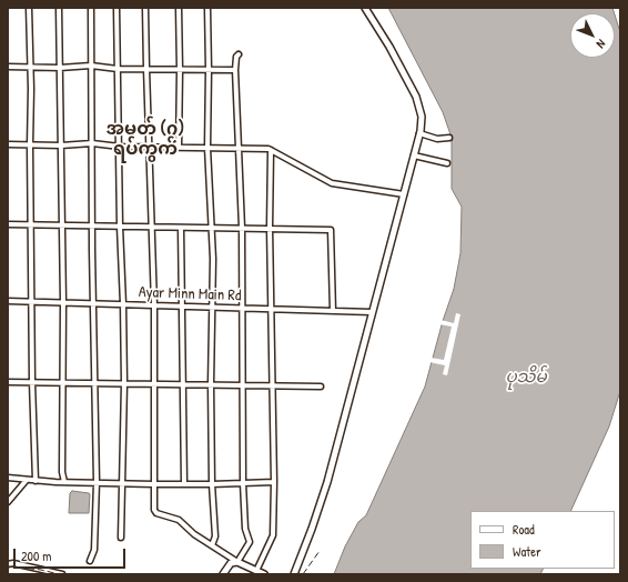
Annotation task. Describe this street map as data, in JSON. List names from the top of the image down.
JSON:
{
  "streets": {
    "street": ["Ayar Minn Main Rd"]
  },
  "districts": ["အမှတ် (၇) ရပ်ကွက်"],
  "water": ["ပုသိမ်"],
  "legend": ["Road", "Water"],
  "scale_bar": "200 m",
  "north": "bottom right"
}
